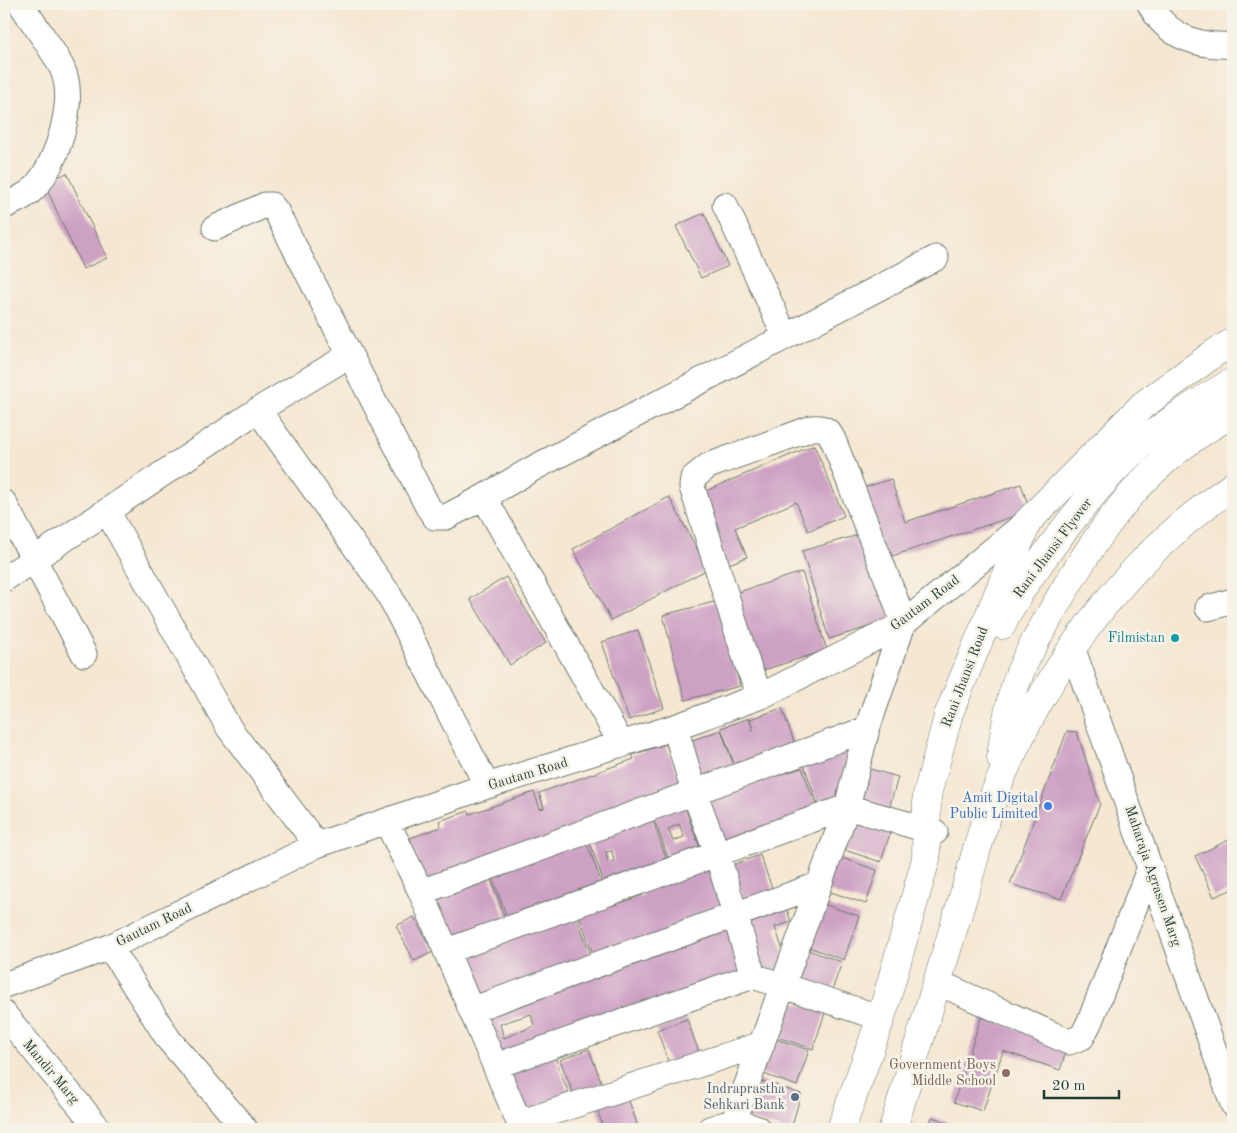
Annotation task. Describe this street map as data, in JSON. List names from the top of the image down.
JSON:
{
  "streets": {
    "main road": ["Rani Jhansi Flyover", "Rani Jhansi Road"],
    "street": ["Gautam Road", "Maharaja Agrasen Marg", "Mandir Marg"]
  },
  "crossings": [
    ["Rani Jhansi Flyover", "Rani Jhansi Road"],
    ["Gautam Road", "Rani Jhansi Road"]
  ],
  "places": [
    "Filmistan",
    "Amit Digital Public Limited",
    "Government Boys Middle School",
    "Indraprastha Sehkari Bank"
  ],
  "scale_bar": "20 m"
}
